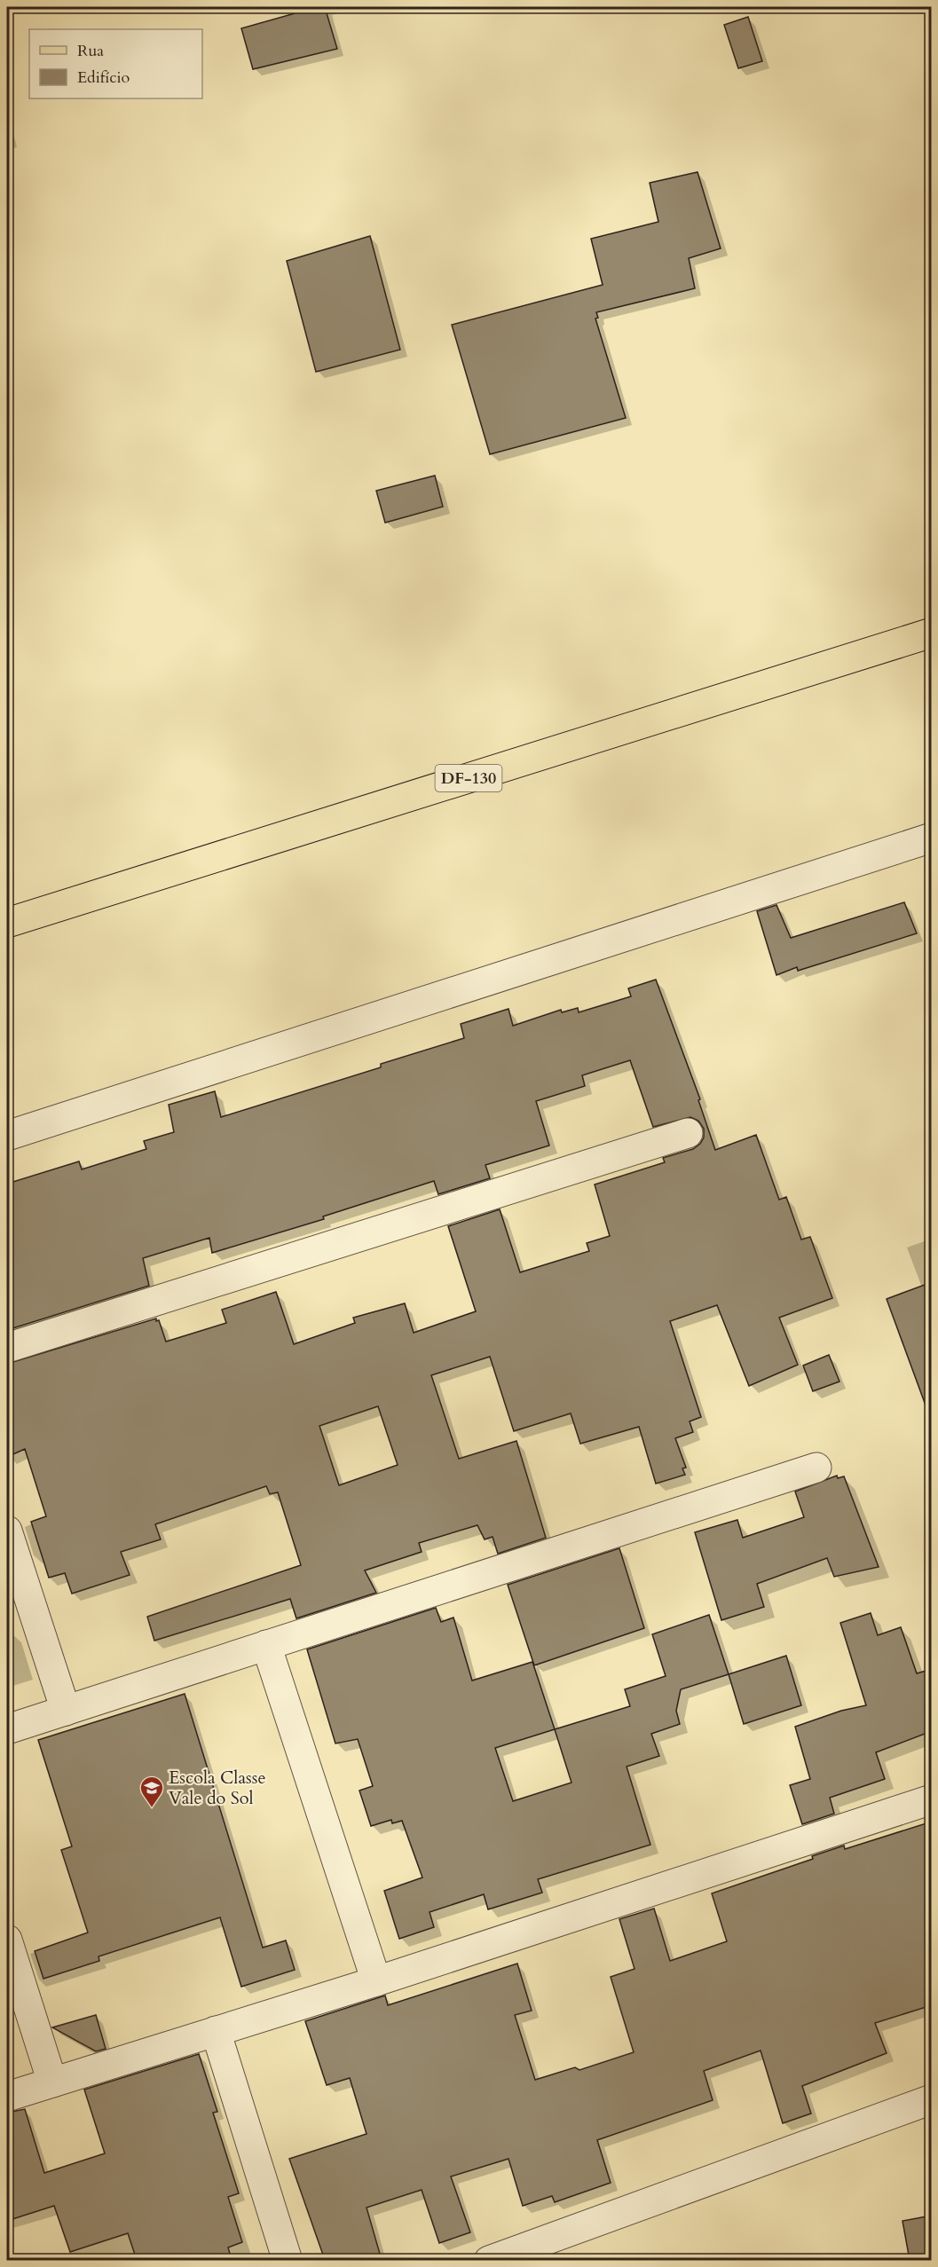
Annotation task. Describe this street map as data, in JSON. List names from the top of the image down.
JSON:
{
  "streets": {
    "main road": ["DF-130"]
  },
  "places": {
    "school or university": ["Escola Classe Vale do Sol"]
  },
  "legend": ["Rua", "Edifício"]
}
